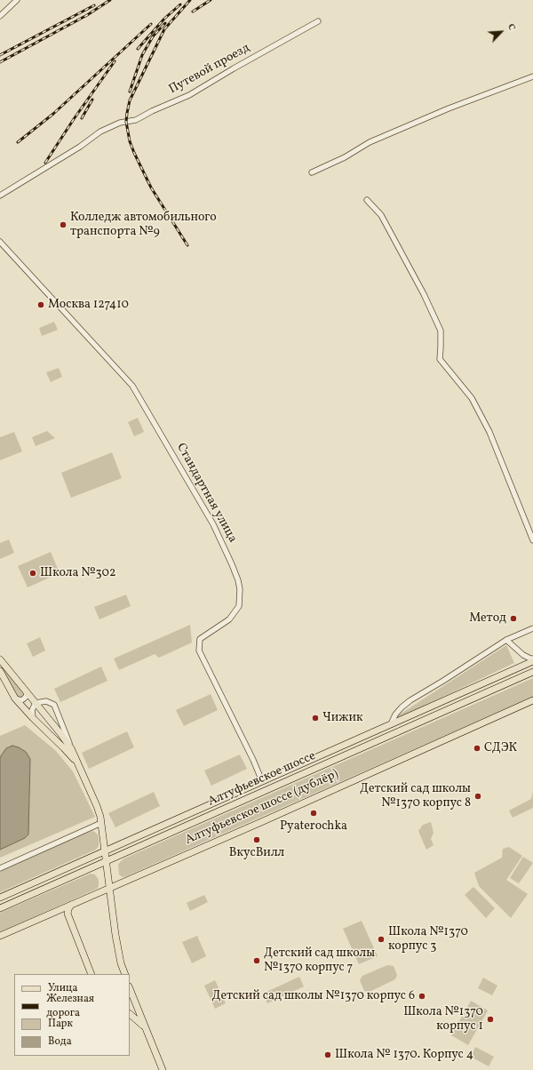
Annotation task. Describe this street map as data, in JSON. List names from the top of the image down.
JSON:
{
  "streets": {
    "main road": ["Алтуфьевское шоссе", "Алтуфьевское шоссе (дублёр)"],
    "street": ["Путевой проезд", "Стандартная улица"]
  },
  "crossings": [
    ["Стандартная улица", "Алтуфьевское шоссе"]
  ],
  "places": [
    "Колледж автомобильного транспорта №9",
    "Москва 127410",
    "Школа №302",
    "Метод",
    "Чижик",
    "СДЭК",
    "Детский сад школы №1370 корпус 8",
    "Pyaterochka",
    "ВкусВилл",
    "Школа №1370 корпус 3",
    "Детский сад школы №1370 корпус 7",
    "Детский сад школы №1370 корпус 6",
    "Школа №1370 корпус 1",
    "Школа № 1370. Корпус 4"
  ],
  "legend": [
    "Улица",
    "Железная дорога",
    "Парк",
    "Вода"
  ],
  "north": "top right"
}
